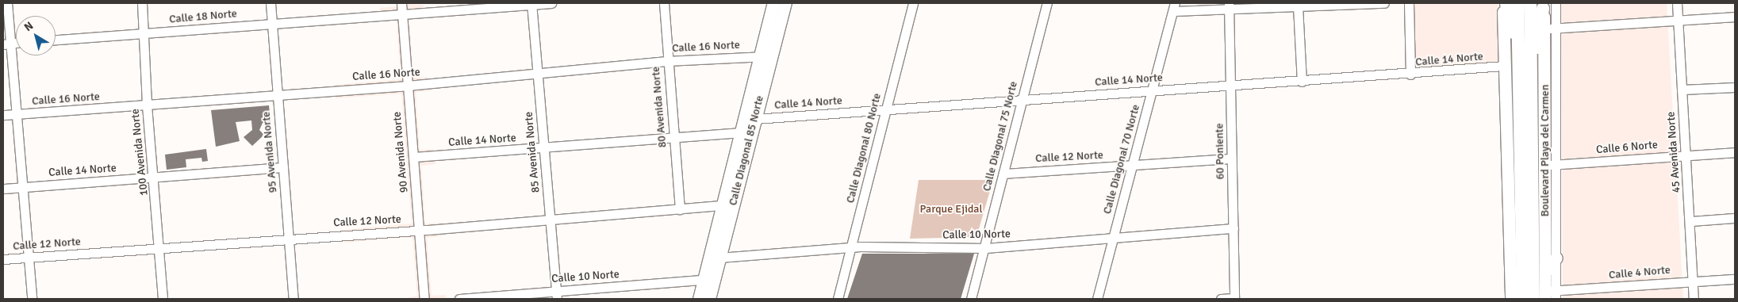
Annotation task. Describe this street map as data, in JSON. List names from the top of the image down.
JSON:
{
  "streets": {
    "main road": ["Calle Diagonal 85 Norte", "Boulevard Playa del Carmen"],
    "street": [
      "Calle 18 Norte",
      "Calle 16 Norte",
      "Calle 14 Norte",
      "80 Avenida Norte",
      "Calle Diagonal 75 Norte",
      "Calle 6 Norte",
      "Calle Diagonal 80 Norte",
      "60 Poniente",
      "100 Avenida Norte",
      "95 Avenida Norte",
      "90 Avenida Norte",
      "85 Avenida Norte",
      "45 Avenida Norte",
      "Calle 12 Norte",
      "Calle Diagonal 70 Norte",
      "Calle 10 Norte",
      "Calle 4 Norte"
    ]
  },
  "crossings": [
    ["Calle 18 Norte", "100 Avenida Norte"],
    ["Calle 18 Norte", "95 Avenida Norte"],
    ["Calle 18 Norte", "90 Avenida Norte"],
    ["Calle 18 Norte", "85 Avenida Norte"],
    ["Calle 16 Norte", "80 Avenida Norte"],
    ["Calle 16 Norte", "Calle Diagonal 85 Norte"],
    ["Calle 16 Norte", "100 Avenida Norte"],
    ["Calle 16 Norte", "95 Avenida Norte"],
    ["Calle 16 Norte", "90 Avenida Norte"],
    ["Calle 16 Norte", "85 Avenida Norte"],
    ["Calle 14 Norte", "80 Avenida Norte"],
    ["Calle 14 Norte", "Calle Diagonal 75 Norte"],
    ["Calle 14 Norte", "Calle Diagonal 80 Norte"],
    ["Calle 14 Norte", "Calle Diagonal 85 Norte"],
    ["Calle 14 Norte", "60 Poniente"],
    ["Calle 14 Norte", "100 Avenida Norte"],
    ["Calle 14 Norte", "95 Avenida Norte"],
    ["Calle 14 Norte", "90 Avenida Norte"],
    ["Calle 14 Norte", "85 Avenida Norte"],
    ["Calle 14 Norte", "Calle Diagonal 70 Norte"],
    ["80 Avenida Norte", "Calle 12 Norte"],
    ["Calle Diagonal 75 Norte", "Calle 12 Norte"],
    ["Calle Diagonal 75 Norte", "Calle 10 Norte"],
    ["Calle 6 Norte", "Boulevard Playa del Carmen"],
    ["Calle 6 Norte", "45 Avenida Norte"],
    ["Calle Diagonal 80 Norte", "Calle 10 Norte"],
    ["Calle Diagonal 85 Norte", "Calle 12 Norte"],
    ["Calle Diagonal 85 Norte", "Calle 10 Norte"],
    ["Boulevard Playa del Carmen", "Calle 4 Norte"],
    ["60 Poniente", "Calle 12 Norte"],
    ["60 Poniente", "Calle 10 Norte"],
    ["100 Avenida Norte", "Calle 12 Norte"],
    ["95 Avenida Norte", "Calle 12 Norte"],
    ["90 Avenida Norte", "Calle 12 Norte"],
    ["85 Avenida Norte", "Calle 12 Norte"],
    ["85 Avenida Norte", "Calle 10 Norte"],
    ["45 Avenida Norte", "Calle 4 Norte"],
    ["Calle 12 Norte", "Calle Diagonal 70 Norte"],
    ["Calle Diagonal 70 Norte", "Calle 10 Norte"]
  ],
  "parks": ["Parque Ejidal"],
  "north": "top left"
}
